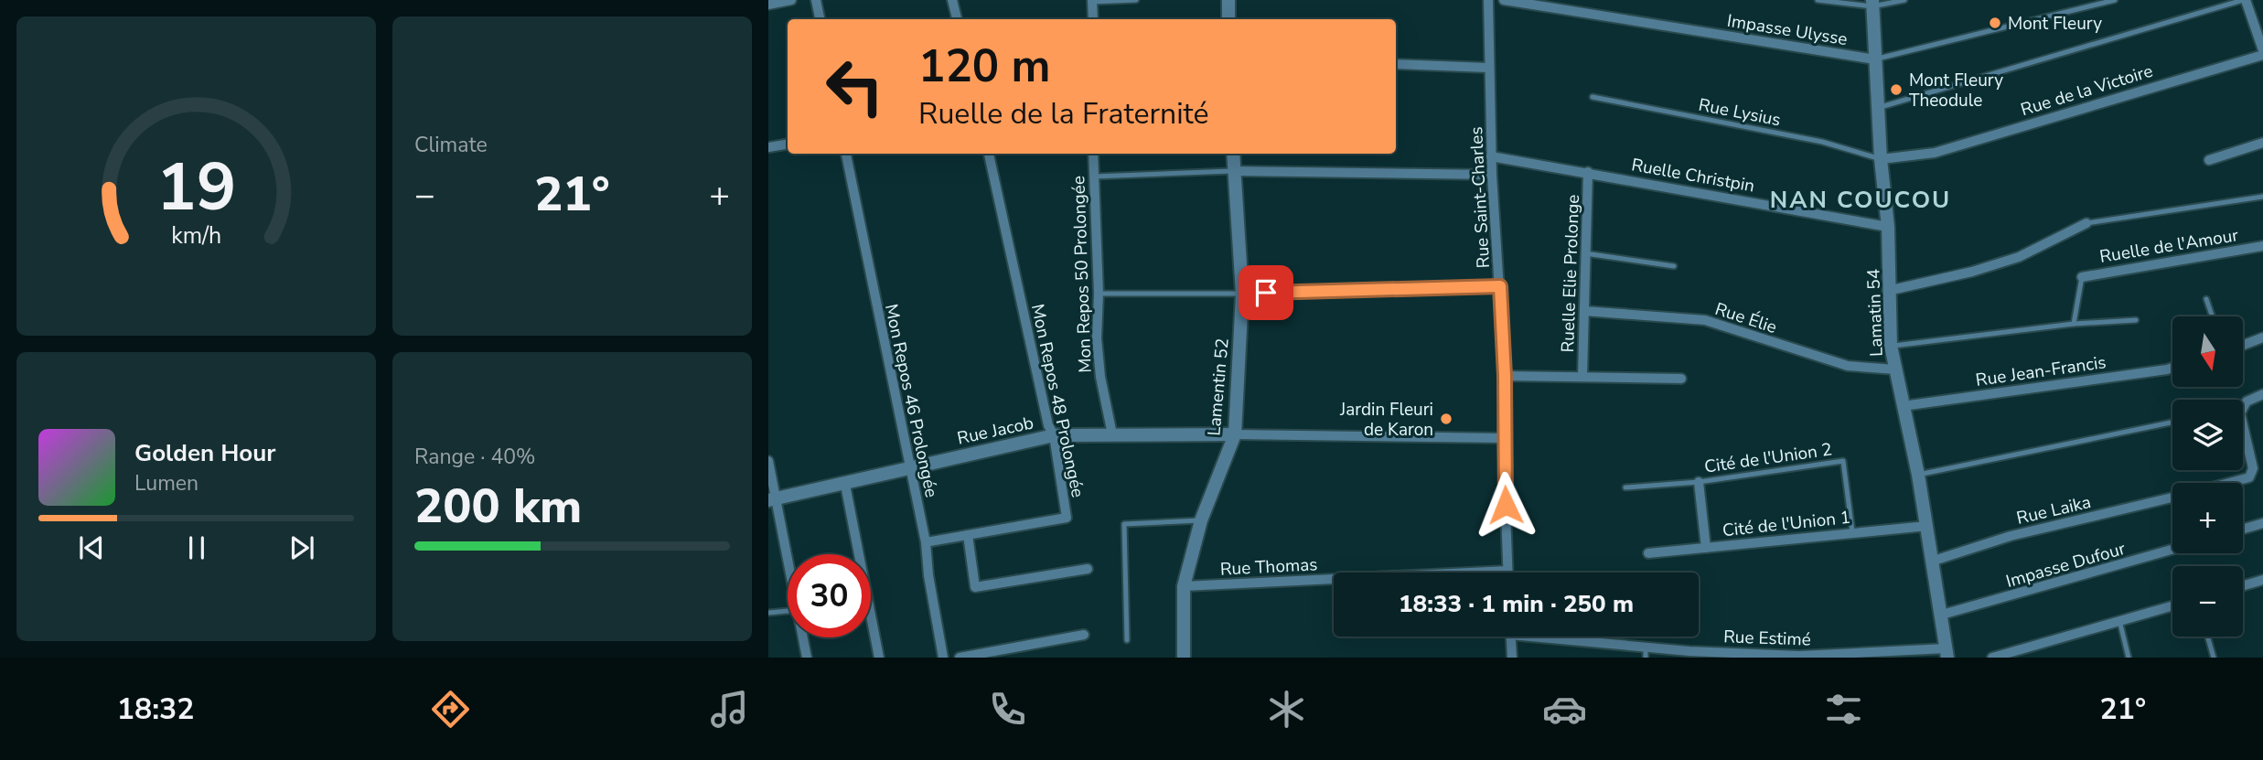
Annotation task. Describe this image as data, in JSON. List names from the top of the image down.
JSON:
{
  "streets": {
    "street": [
      "Impasse Ulysse",
      "Rue de la Victoire",
      "Ruelle Christpin",
      "Rue Saint-Charles",
      "Ruelle de l'Amour",
      "Ruelle Elie Prolonge",
      "Mon Repos 50 Prolongée",
      "Lamatin 54",
      "Rue Élie",
      "Rue Jean-Francis",
      "Lamentin 52",
      "Mon Repos 46 Prolongée",
      "Mon Repos 48 Prolongée",
      "Rue Jacob",
      "Rue Laika",
      "Cité de l'Union 1",
      "Impasse Dufour",
      "Rue Thomas",
      "Rue Estimé"
    ],
    "lane": ["Rue Lysius", "Cité de l'Union 2"]
  },
  "crossings": [
    ["Impasse Ulysse", "Lamatin 54"],
    ["Rue de la Victoire", "Rue Lysius"],
    ["Rue de la Victoire", "Lamatin 54"],
    ["Rue Lysius", "Lamatin 54"],
    ["Ruelle Christpin", "Rue Saint-Charles"],
    ["Ruelle Christpin", "Ruelle Elie Prolonge"],
    ["Ruelle Christpin", "Lamatin 54"],
    ["Rue Saint-Charles", "Rue Thomas"],
    ["Ruelle Elie Prolonge", "Rue Élie"],
    ["Mon Repos 50 Prolongée", "Rue Jacob"],
    ["Lamatin 54", "Rue Élie"],
    ["Lamatin 54", "Rue Jean-Francis"],
    ["Lamatin 54", "Rue Laika"],
    ["Lamatin 54", "Cité de l'Union 1"],
    ["Lamatin 54", "Impasse Dufour"],
    ["Lamatin 54", "Rue Estimé"],
    ["Lamentin 52", "Rue Jacob"],
    ["Lamentin 52", "Rue Thomas"],
    ["Mon Repos 46 Prolongée", "Mon Repos 48 Prolongée"],
    ["Mon Repos 46 Prolongée", "Rue Jacob"],
    ["Mon Repos 48 Prolongée", "Rue Jacob"],
    ["Cité de l'Union 2", "Cité de l'Union 1"]
  ],
  "districts": ["NAN COUCOU"],
  "places": ["Mont Fleury", "Mont Fleury Theodule", "Jardin Fleuri de Karon"],
  "north": "bottom",
  "page": {
    "tile": [
      "Climate",
      ["Range · 40%", "200 km"]
    ],
    "turn": ["120 m", "Ruelle de la Fraternité"],
    "heat": ["−", "21°", "+"],
    "map_buttons": ["+", "−"],
    "song": ["Golden Hour", "Lumen"],
    "limit": "30",
    "trip": "18:33 · 1 min · 250 m",
    "tabs": ["18:32", "21°"],
    "gauge": ["19", "km/h"]
  }
}
